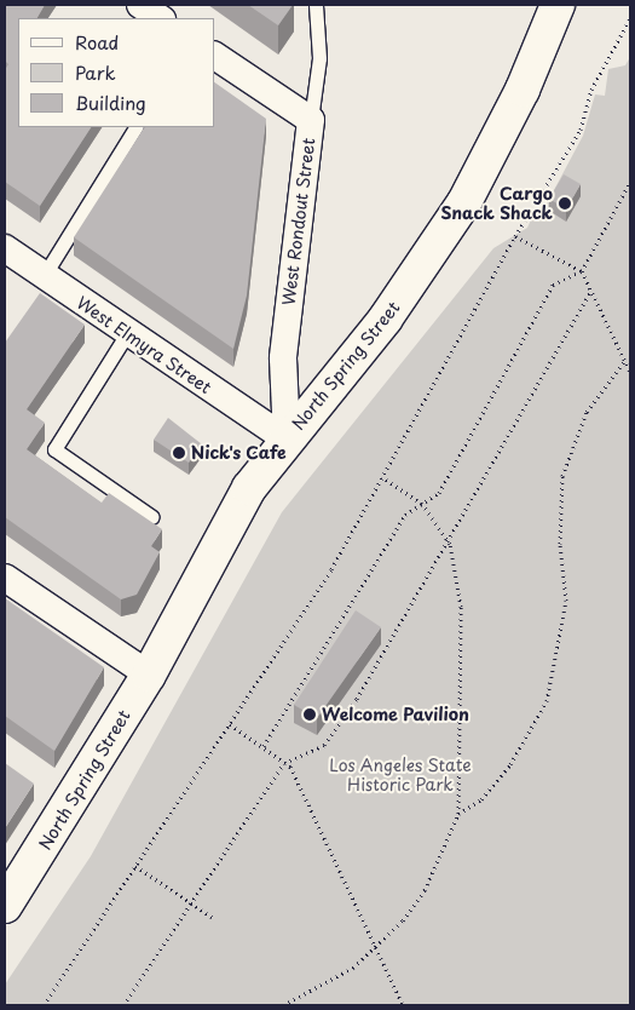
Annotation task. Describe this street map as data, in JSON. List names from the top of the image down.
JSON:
{
  "streets": {
    "main road": ["North Spring Street"],
    "street": ["West Rondout Street", "West Elmyra Street"]
  },
  "crossings": [
    ["West Rondout Street", "West Elmyra Street"],
    ["West Rondout Street", "North Spring Street"],
    ["West Elmyra Street", "North Spring Street"]
  ],
  "parks": ["Los Angeles State Historic Park"],
  "places": ["Cargo Snack Shack", "Nick's Cafe", "Welcome Pavilion"],
  "legend": ["Road", "Park", "Building"]
}
